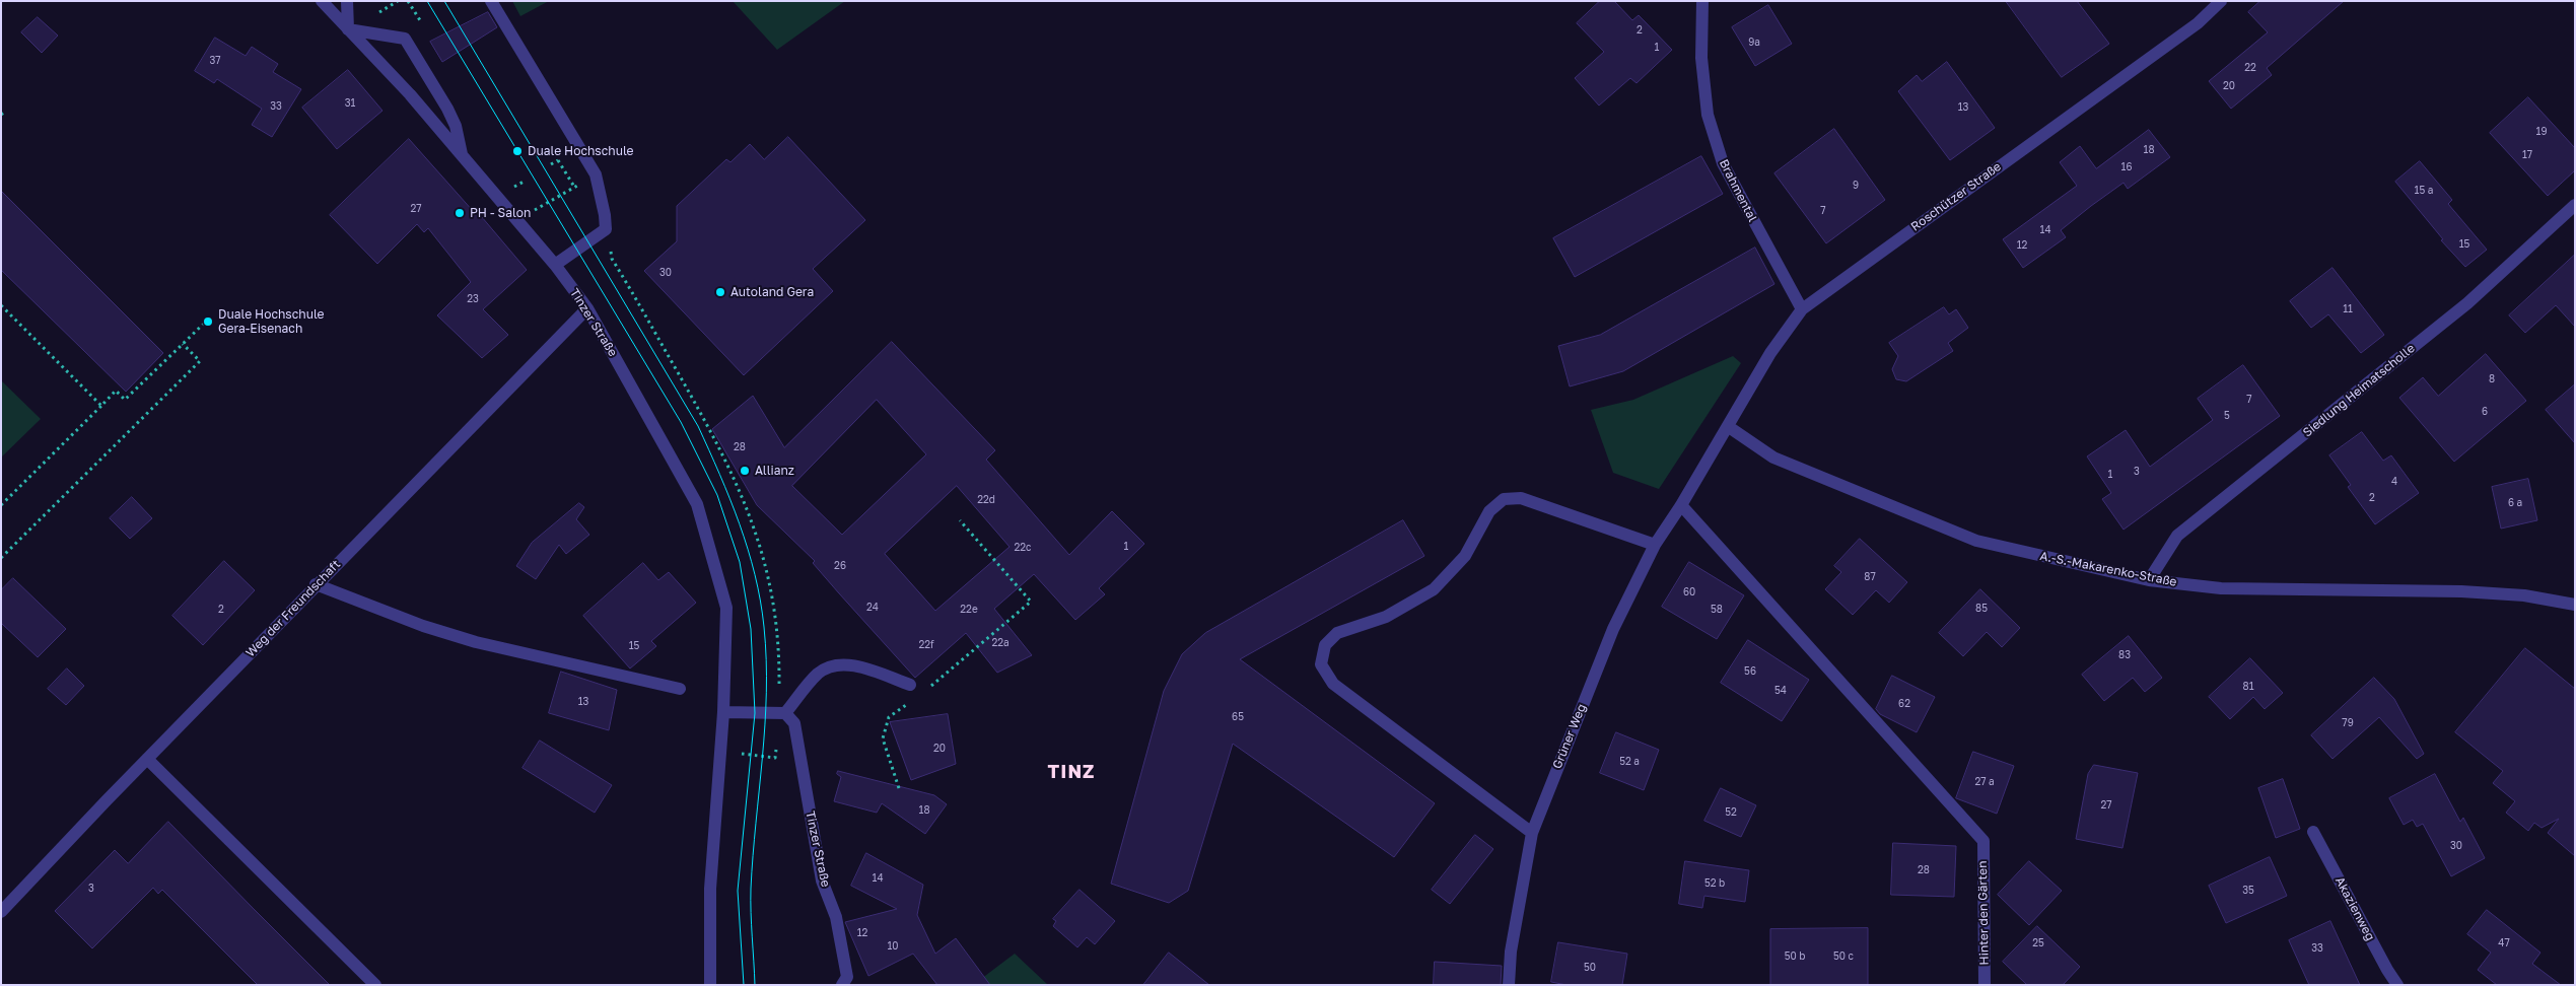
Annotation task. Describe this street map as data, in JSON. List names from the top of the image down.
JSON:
{
  "streets": {
    "street": [
      "Brahmental",
      "Roschützer Straße",
      "Tinzer Straße",
      "Siedlung Heimatscholle",
      "A.-S.-Makarenko-Straße",
      "Weg der Freundschaft",
      "Grüner Weg",
      "Akazienweg",
      "Hinter den Gärten"
    ]
  },
  "crossings": [
    ["Brahmental", "Roschützer Straße"],
    ["Roschützer Straße", "A.-S.-Makarenko-Straße"],
    ["Roschützer Straße", "Grüner Weg"],
    ["Tinzer Straße", "Weg der Freundschaft"],
    ["Siedlung Heimatscholle", "A.-S.-Makarenko-Straße"],
    ["A.-S.-Makarenko-Straße", "Grüner Weg"],
    ["Grüner Weg", "Hinter den Gärten"]
  ],
  "districts": ["TINZ"],
  "places": [
    "Duale Hochschule",
    "PH - Salon",
    "Autoland Gera",
    "Duale Hochschule Gera-Eisenach",
    "Allianz"
  ],
  "house_numbers": [
    "2",
    "9a",
    "1",
    "37",
    "22",
    "20",
    "31",
    "33",
    "13",
    "19",
    "18",
    "17",
    "16",
    "9",
    "15 a",
    "27",
    "7",
    "14",
    "15",
    "12",
    "30",
    "23",
    "11",
    "8",
    "7",
    "6",
    "5",
    "28",
    "3",
    "1",
    "4",
    "2",
    "22d",
    "6 a",
    "1",
    "22c",
    "26",
    "87",
    "60",
    "24",
    "85",
    "2",
    "22e",
    "58",
    "22a",
    "22f",
    "15",
    "83",
    "56",
    "81",
    "54",
    "13",
    "62",
    "65",
    "79",
    "20",
    "52 a",
    "27 a",
    "27",
    "18",
    "52",
    "30",
    "28",
    "14",
    "52 b",
    "3",
    "35",
    "12",
    "25",
    "47",
    "10",
    "33",
    "50 b",
    "50 c",
    "50"
  ]
}
